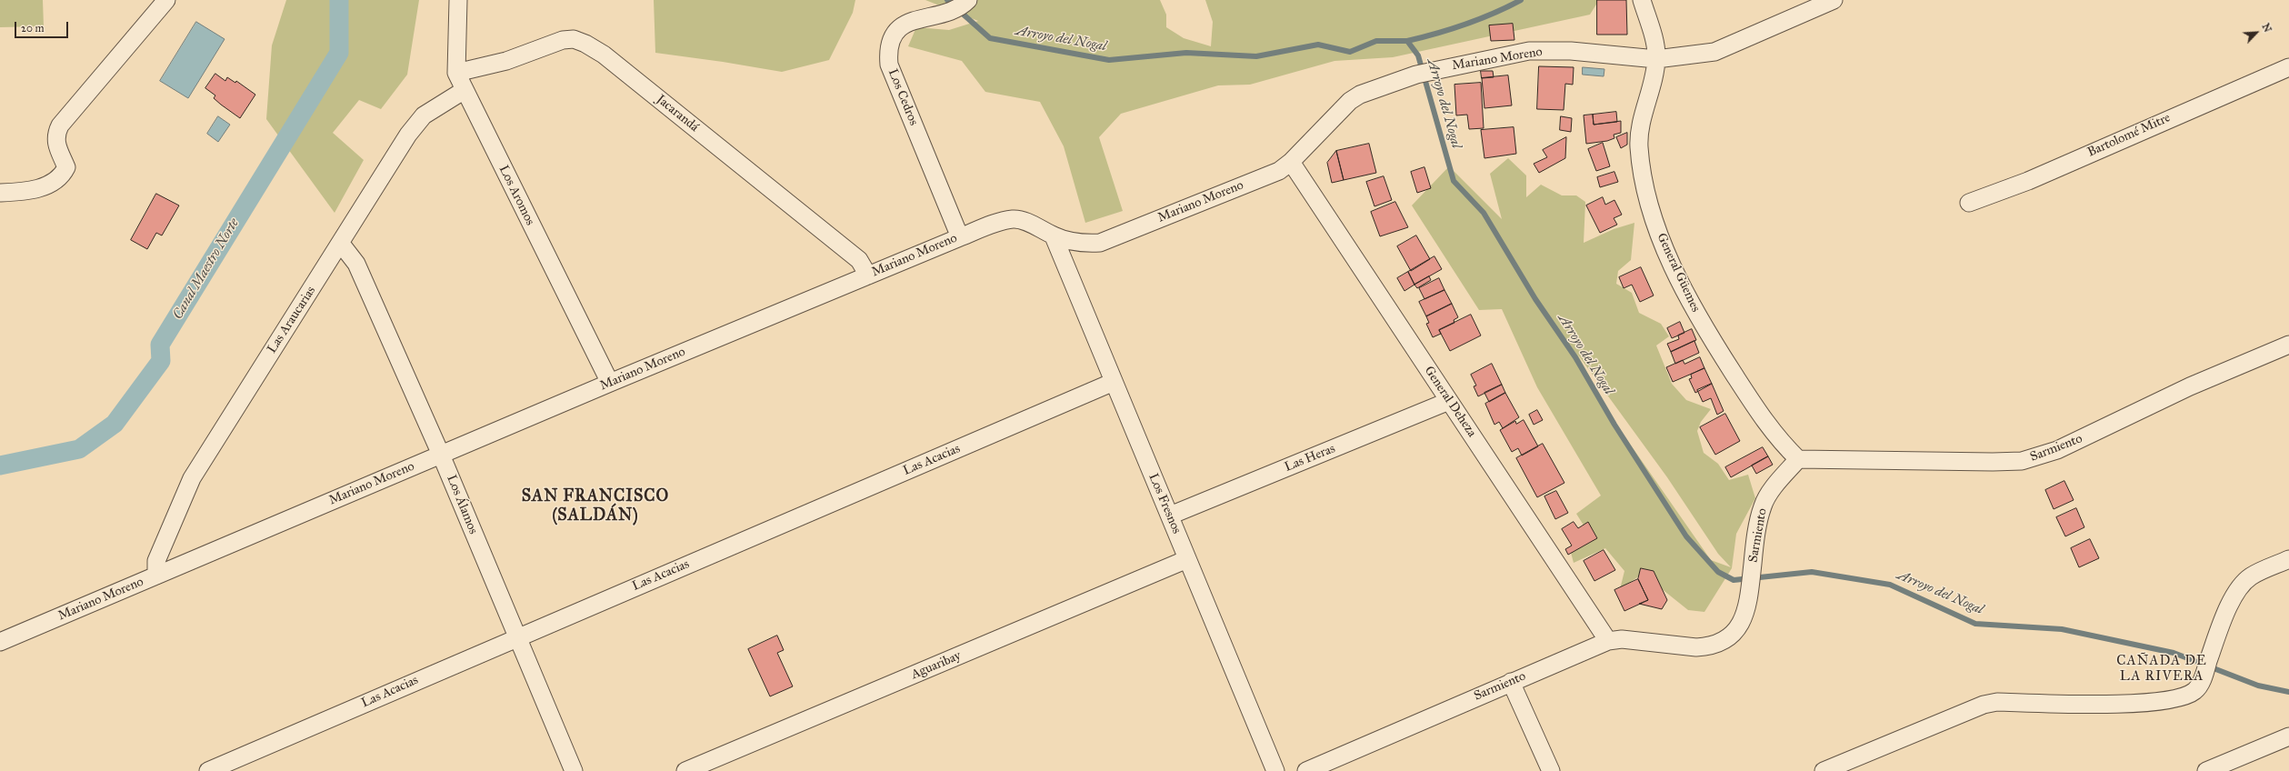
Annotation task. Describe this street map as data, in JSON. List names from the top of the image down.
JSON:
{
  "streets": {
    "street": [
      "Mariano Moreno",
      "Los Cedros",
      "Jacarandá",
      "Bartolomé Mitre",
      "Los Aromos",
      "General Güemes",
      "Las Araucarias",
      "General Deheza",
      "Sarmiento",
      "Las Heras",
      "Las Acacias",
      "Los Fresnos",
      "Los Álamos",
      "Aguaribay"
    ]
  },
  "crossings": [
    ["Mariano Moreno", "Los Cedros"],
    ["Mariano Moreno", "Jacarandá"],
    ["Mariano Moreno", "Los Aromos"],
    ["Mariano Moreno", "General Güemes"],
    ["Mariano Moreno", "Las Araucarias"],
    ["Mariano Moreno", "General Deheza"],
    ["Mariano Moreno", "Los Fresnos"],
    ["Mariano Moreno", "Los Álamos"],
    ["Jacarandá", "Los Aromos"],
    ["Los Aromos", "Las Araucarias"],
    ["General Güemes", "Sarmiento"],
    ["Las Araucarias", "Los Álamos"],
    ["General Deheza", "Sarmiento"],
    ["General Deheza", "Las Heras"],
    ["Las Heras", "Los Fresnos"],
    ["Las Acacias", "Los Fresnos"],
    ["Las Acacias", "Los Álamos"],
    ["Los Fresnos", "Aguaribay"]
  ],
  "districts": ["SAN FRANCISCO (SALDÁN)", "CAÑADA DE LA RIVERA"],
  "water": ["Arroyo del Nogal", "Canal Maestro Norte"],
  "scale_bar": "20 m",
  "north": "top right"
}
